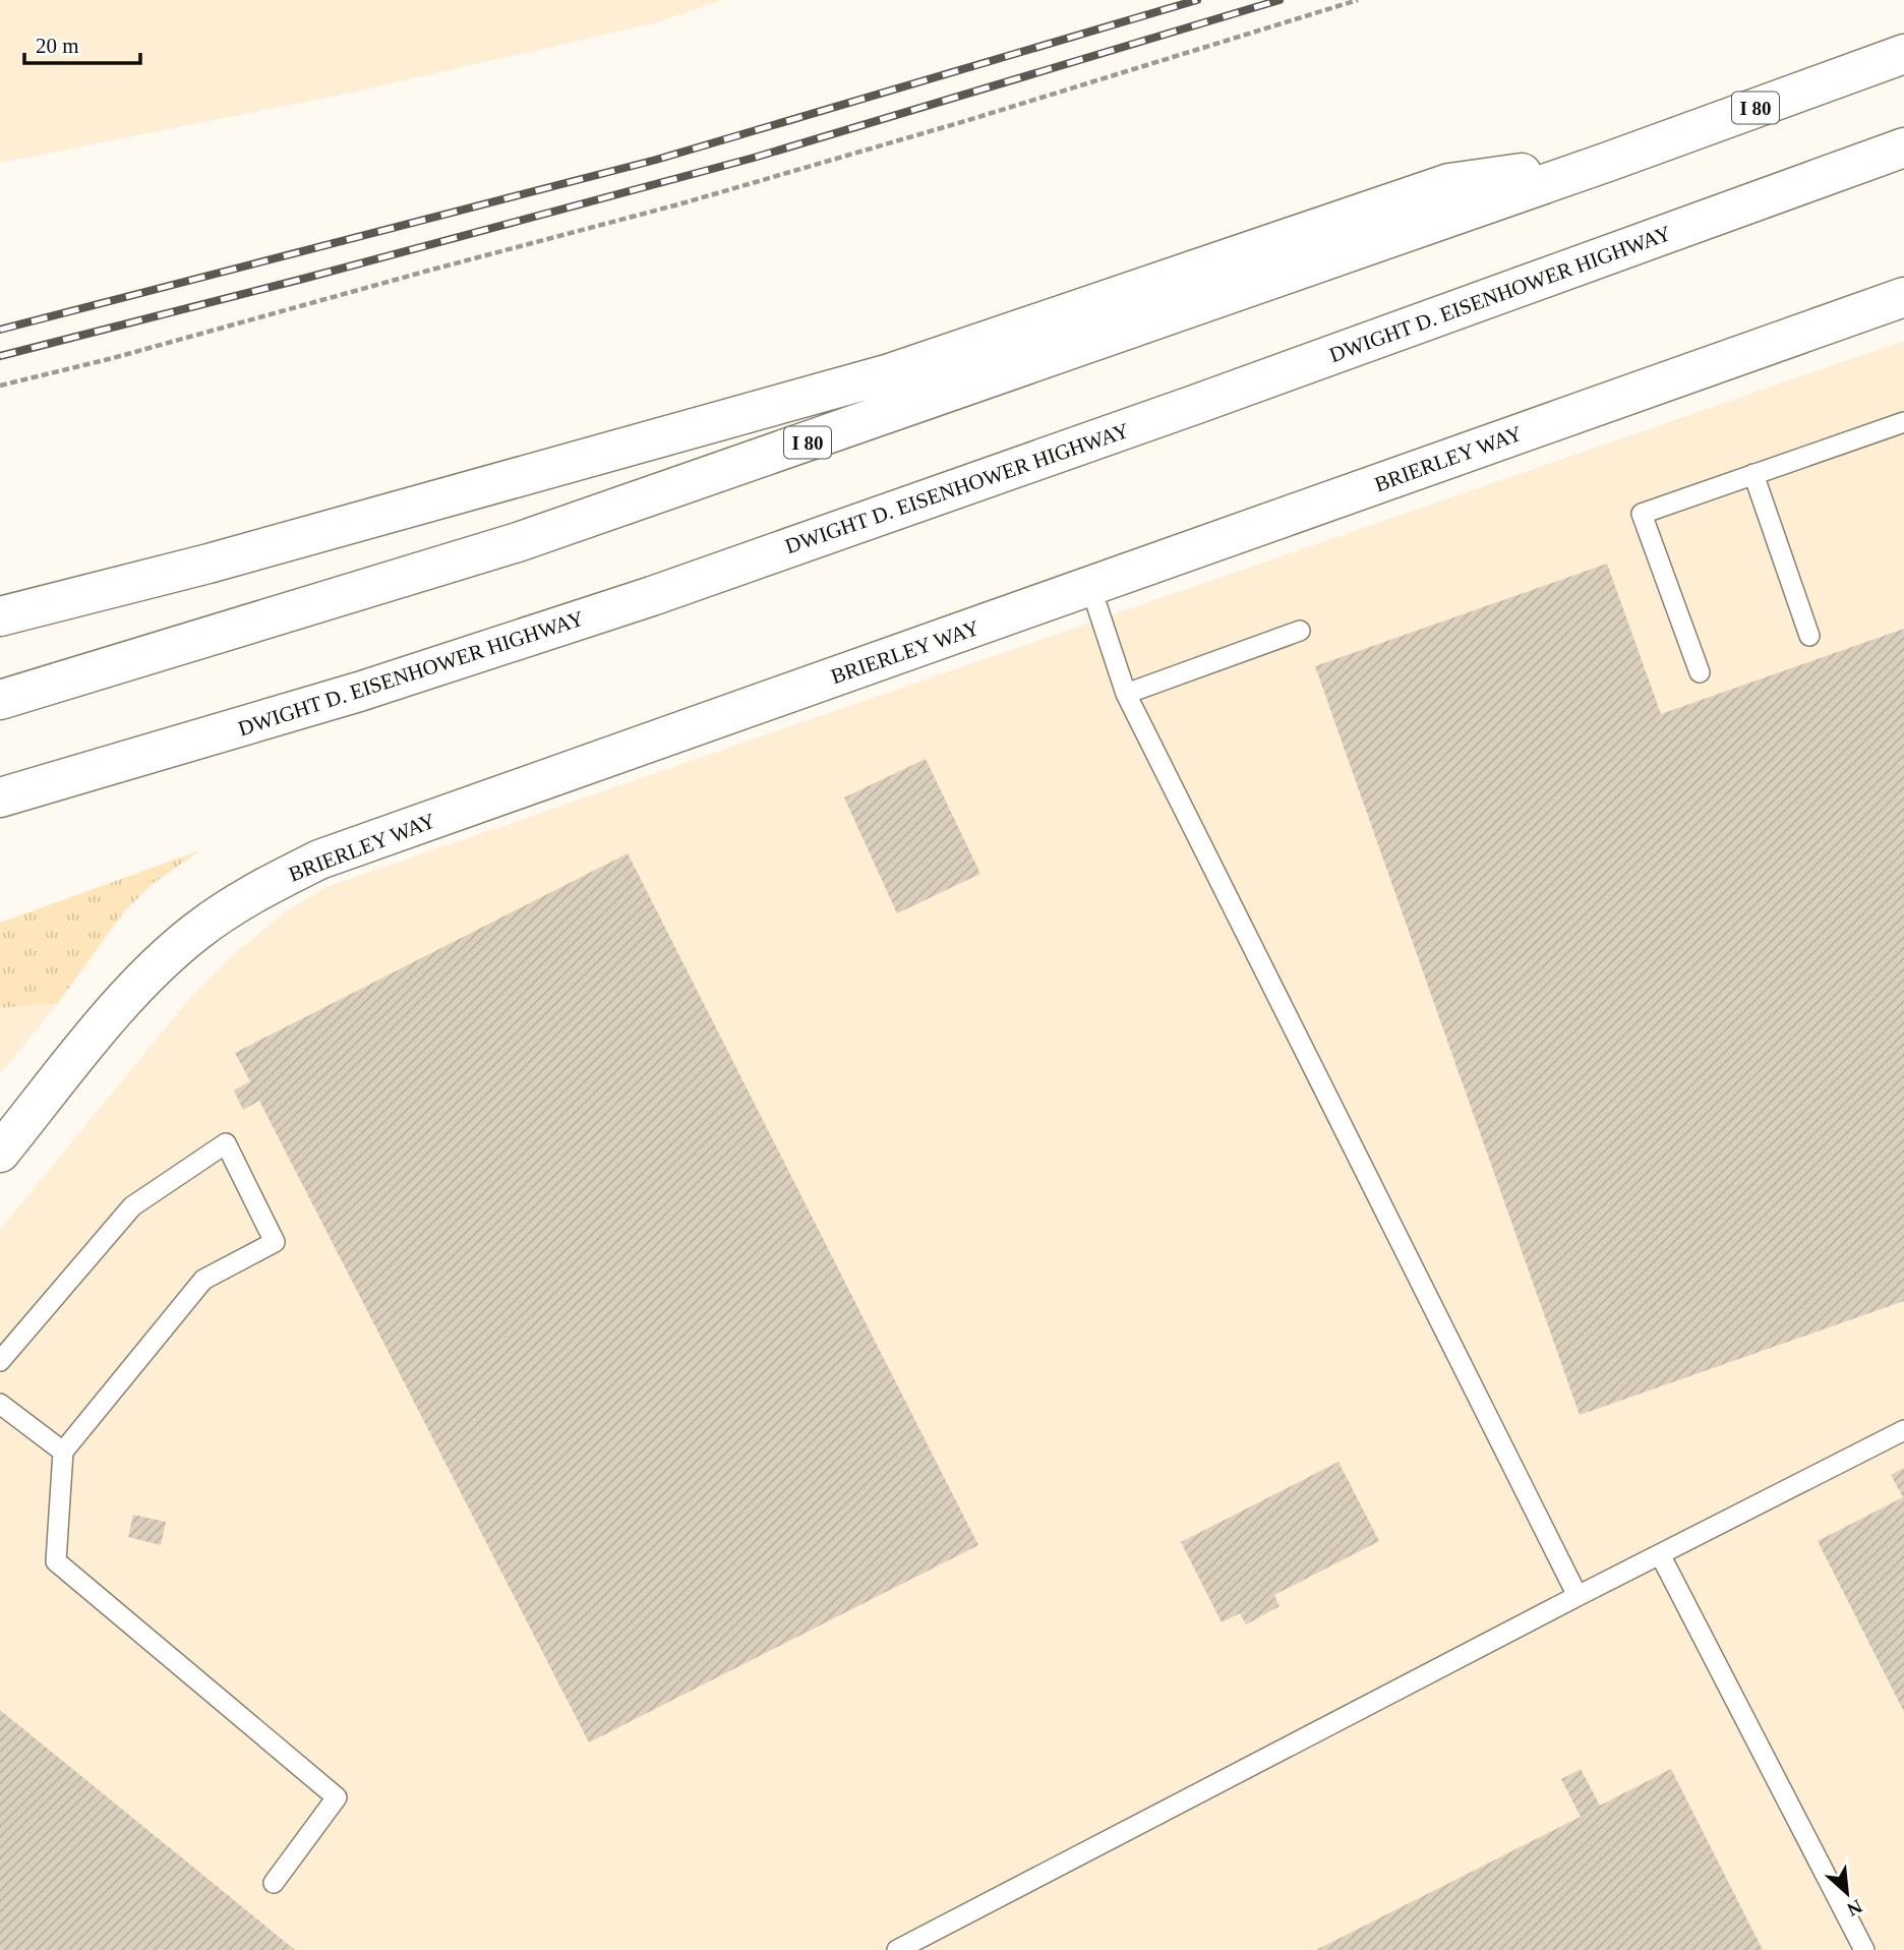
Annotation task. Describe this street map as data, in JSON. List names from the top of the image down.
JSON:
{
  "streets": {
    "main road": ["I 80", "DWIGHT D. EISENHOWER HIGHWAY", "BRIERLEY WAY"]
  },
  "scale_bar": "20 m",
  "north": "bottom right"
}
